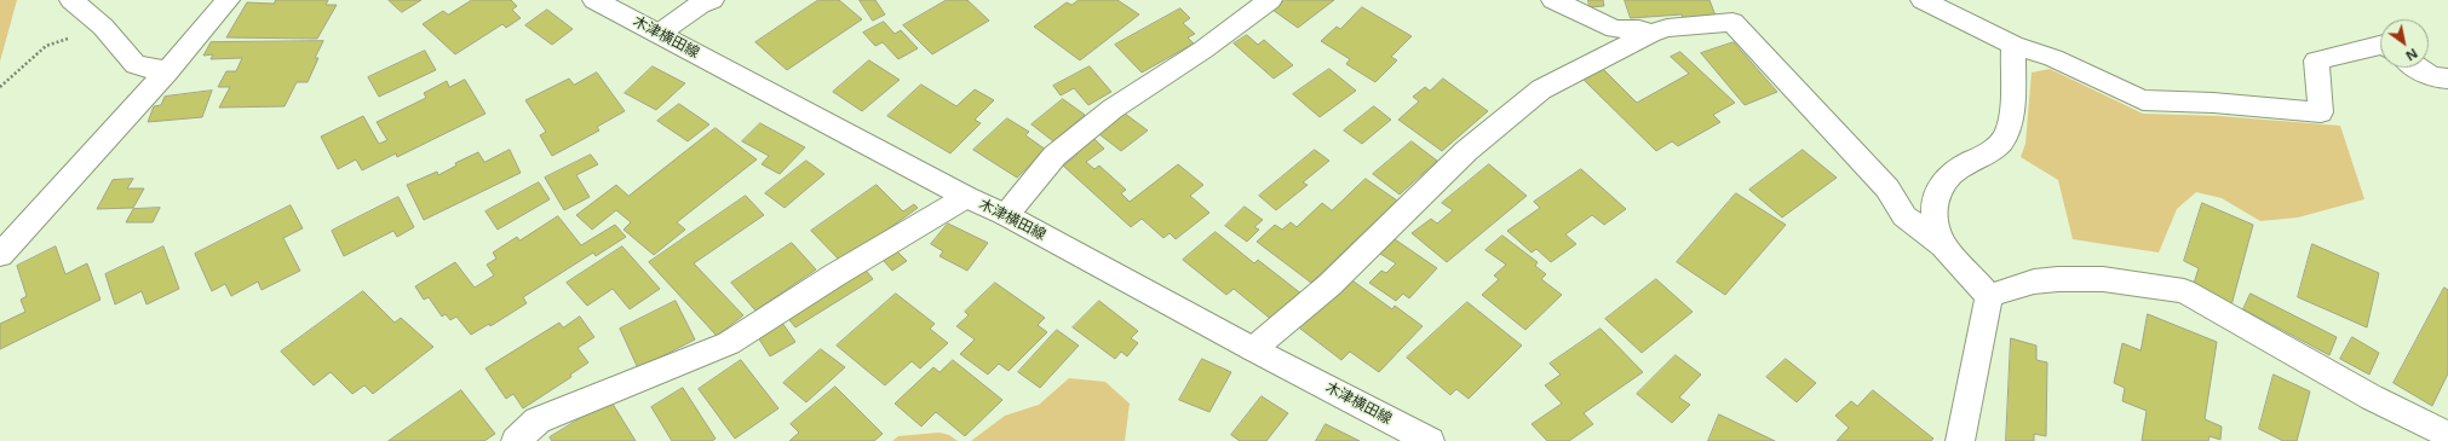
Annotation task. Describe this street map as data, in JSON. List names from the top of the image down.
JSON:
{
  "streets": {
    "street": ["木津横田線"]
  },
  "north": "bottom right"
}
